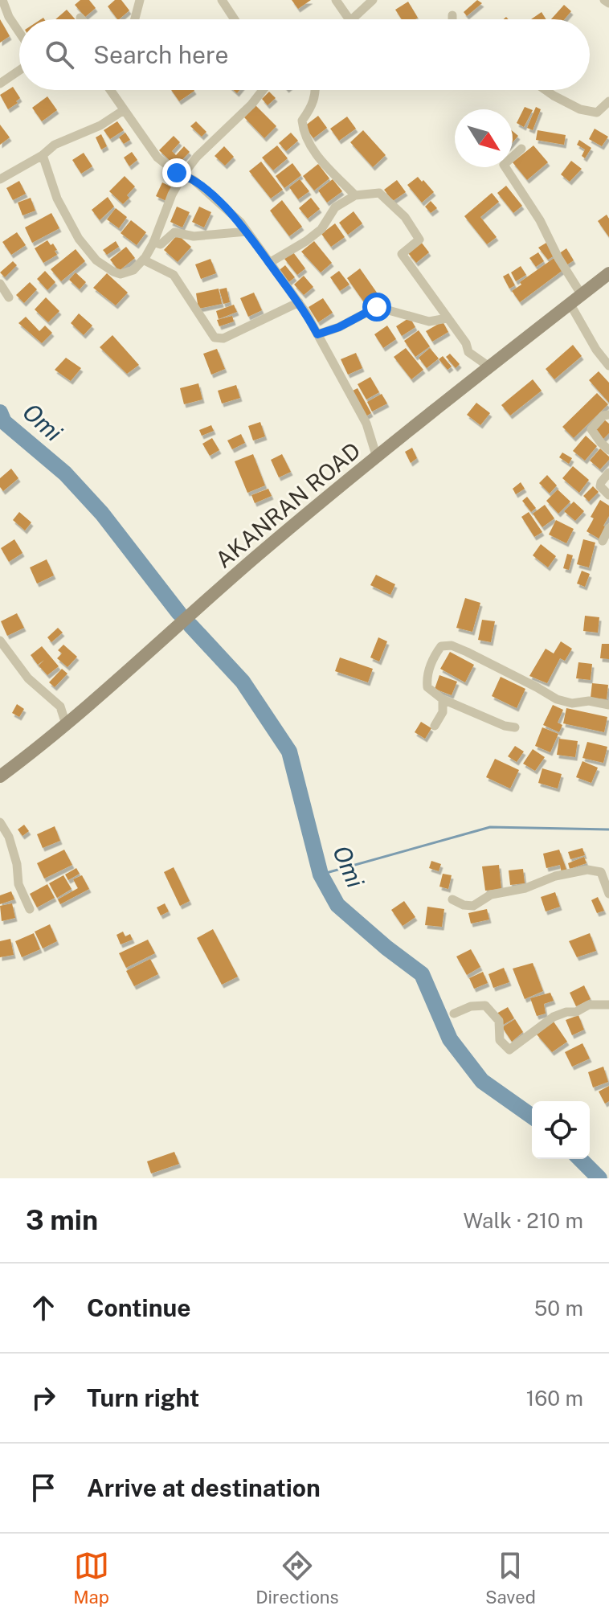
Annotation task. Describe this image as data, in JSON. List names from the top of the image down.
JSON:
{
  "streets": {
    "main road": ["AKANRAN ROAD"]
  },
  "water": ["Omi"],
  "north": "bottom right",
  "page": {
    "search": "Search here",
    "heading": ["3 min", "Walk · 210 m"],
    "list": [
      ["Continue", "50 m"],
      ["Turn right", "160 m"],
      "Arrive at destination"
    ],
    "nav": ["Map", "Directions", "Saved"]
  }
}
